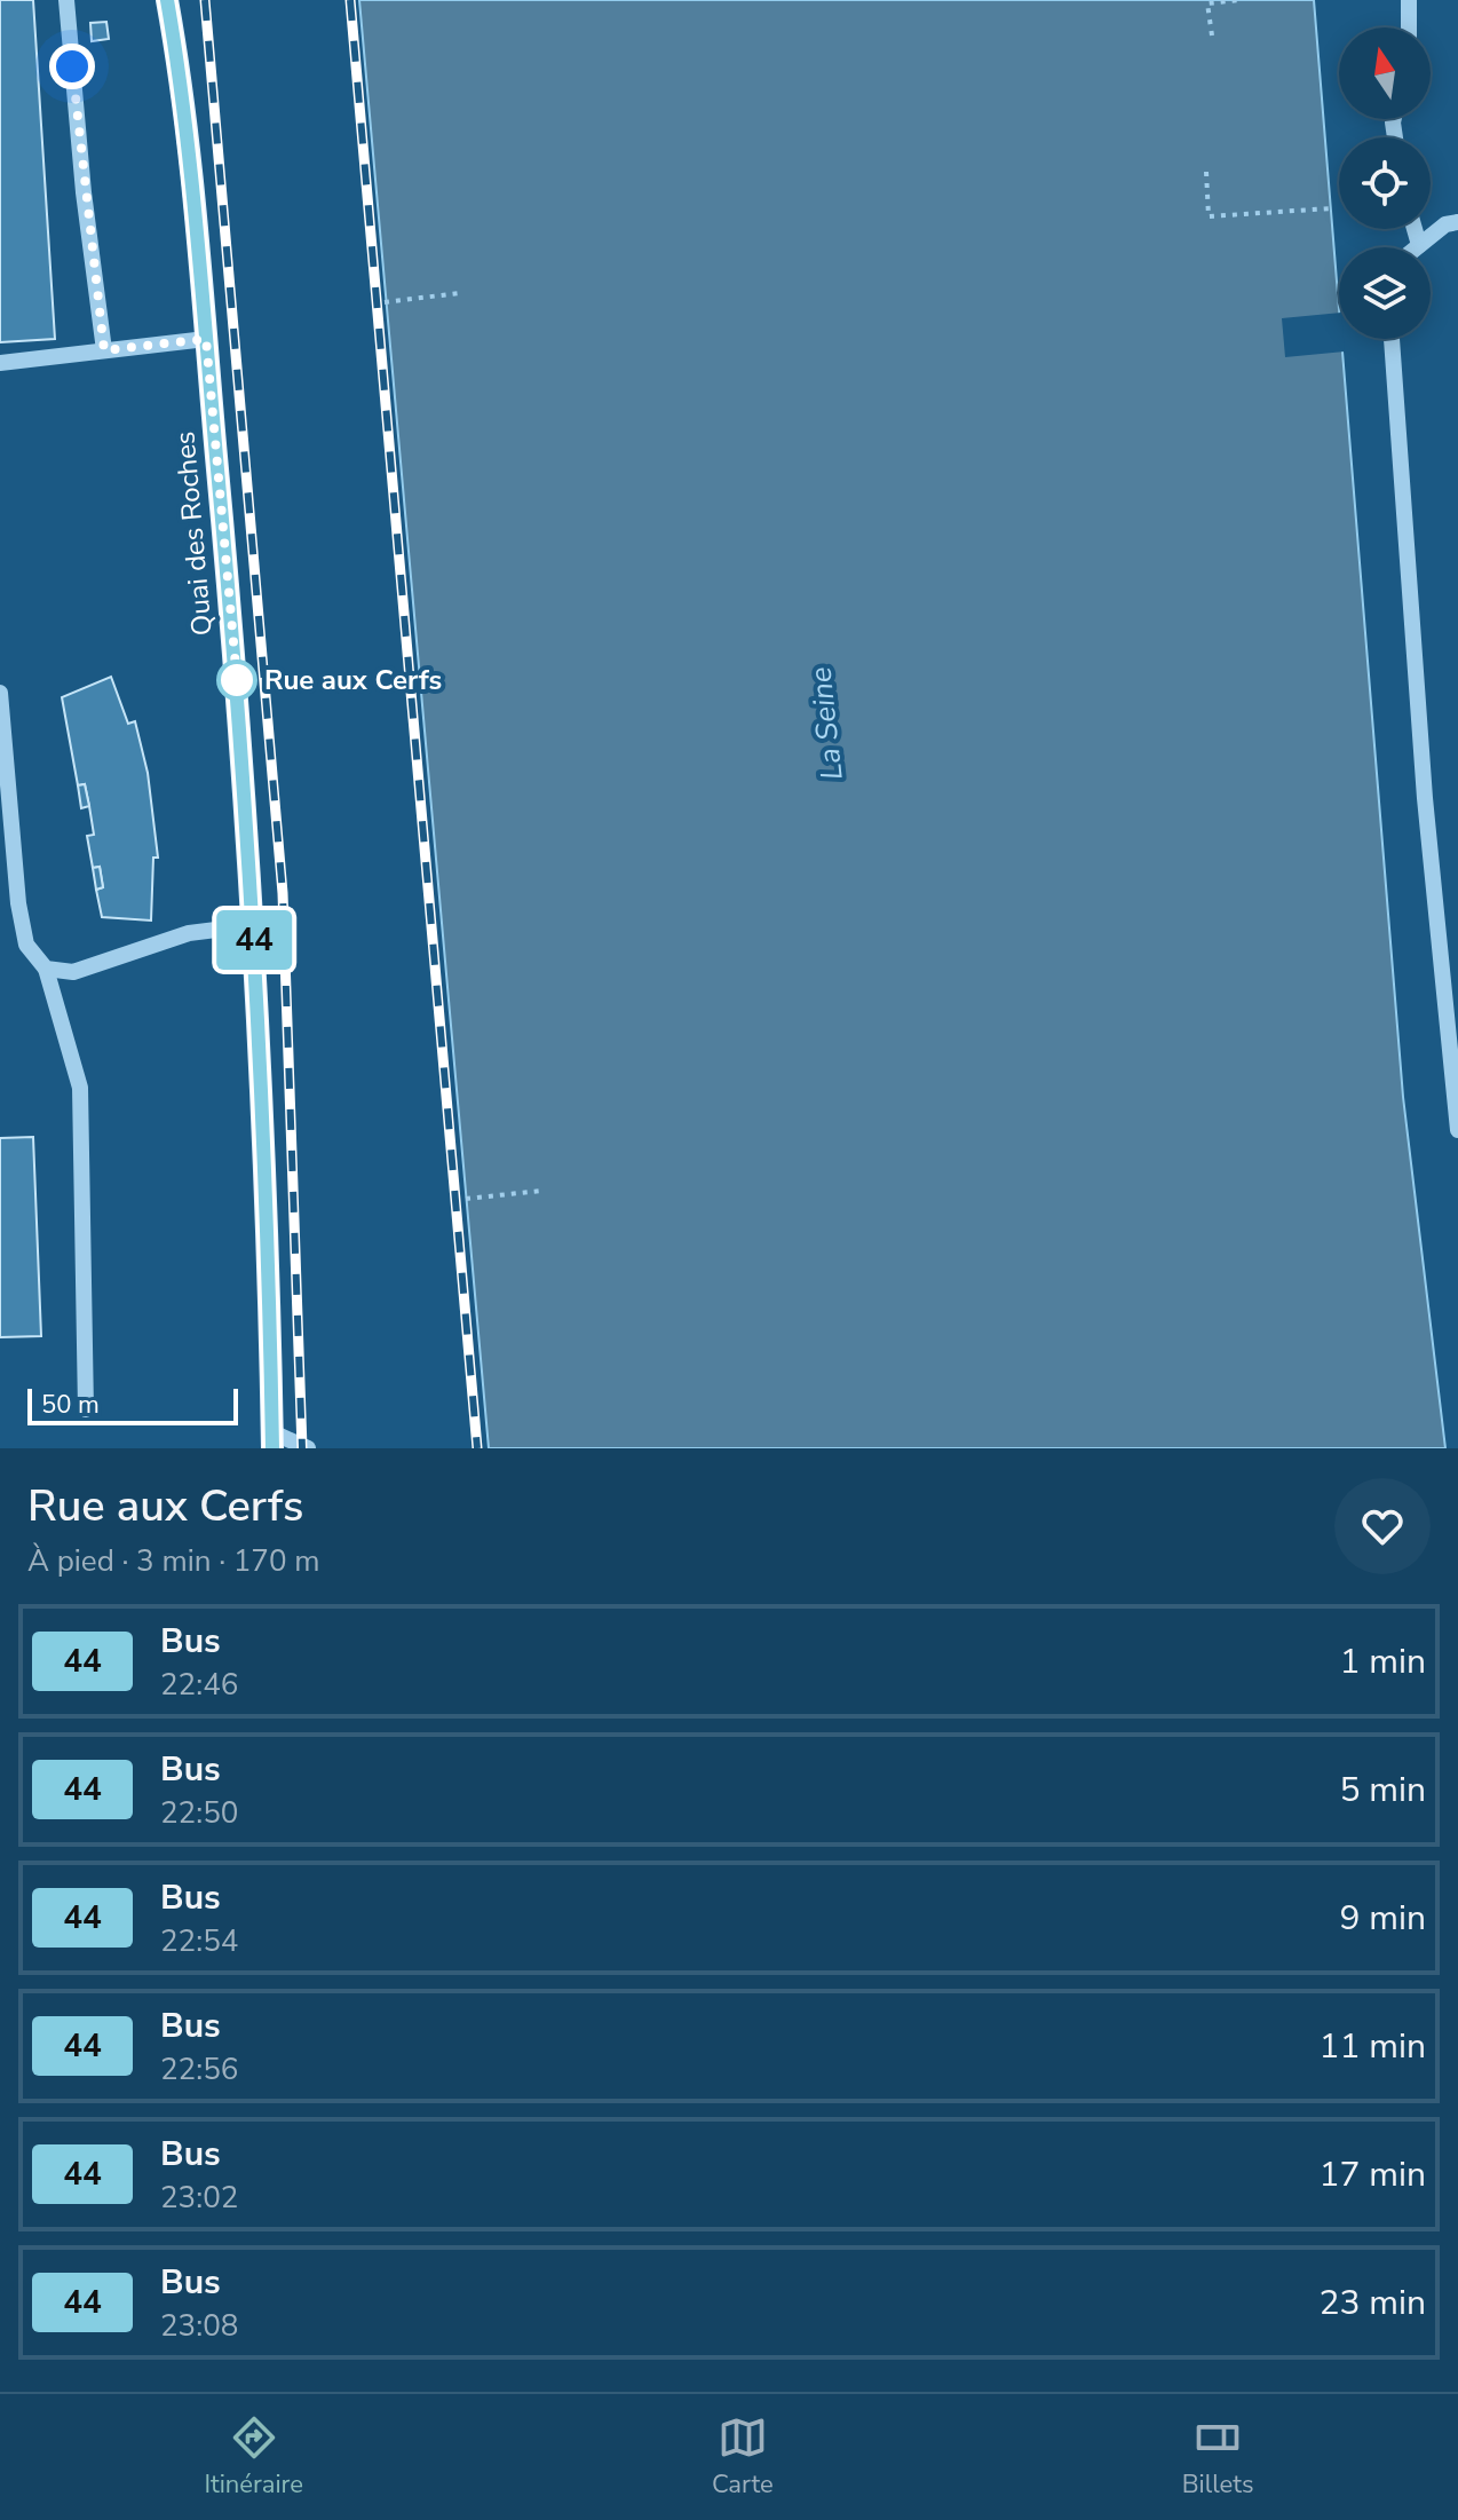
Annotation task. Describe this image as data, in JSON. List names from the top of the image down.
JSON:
{
  "streets": {
    "main road": ["Quai des Roches"]
  },
  "water": ["La Seine"],
  "places": ["Rue aux Cerfs"],
  "lines": ["bus line 44"],
  "scale_bar": "50 m",
  "north": "top",
  "page": {
    "on_map": "44",
    "scale": "50 m",
    "heading": ["Rue aux Cerfs", "À pied · 3 min · 170 m"],
    "list": [
      {
        "mark": "44",
        "name": "Bus",
        "note": "22:46",
        "value": "1 min"
      },
      {
        "mark": "44",
        "name": "Bus",
        "note": "22:50",
        "value": "5 min"
      },
      {
        "mark": "44",
        "name": "Bus",
        "note": "22:54",
        "value": "9 min"
      },
      {
        "mark": "44",
        "name": "Bus",
        "note": "22:56",
        "value": "11 min"
      },
      {
        "mark": "44",
        "name": "Bus",
        "note": "23:02",
        "value": "17 min"
      },
      {
        "mark": "44",
        "name": "Bus",
        "note": "23:08",
        "value": "23 min"
      }
    ],
    "tabs": ["Itinéraire", "Carte", "Billets"]
  }
}
